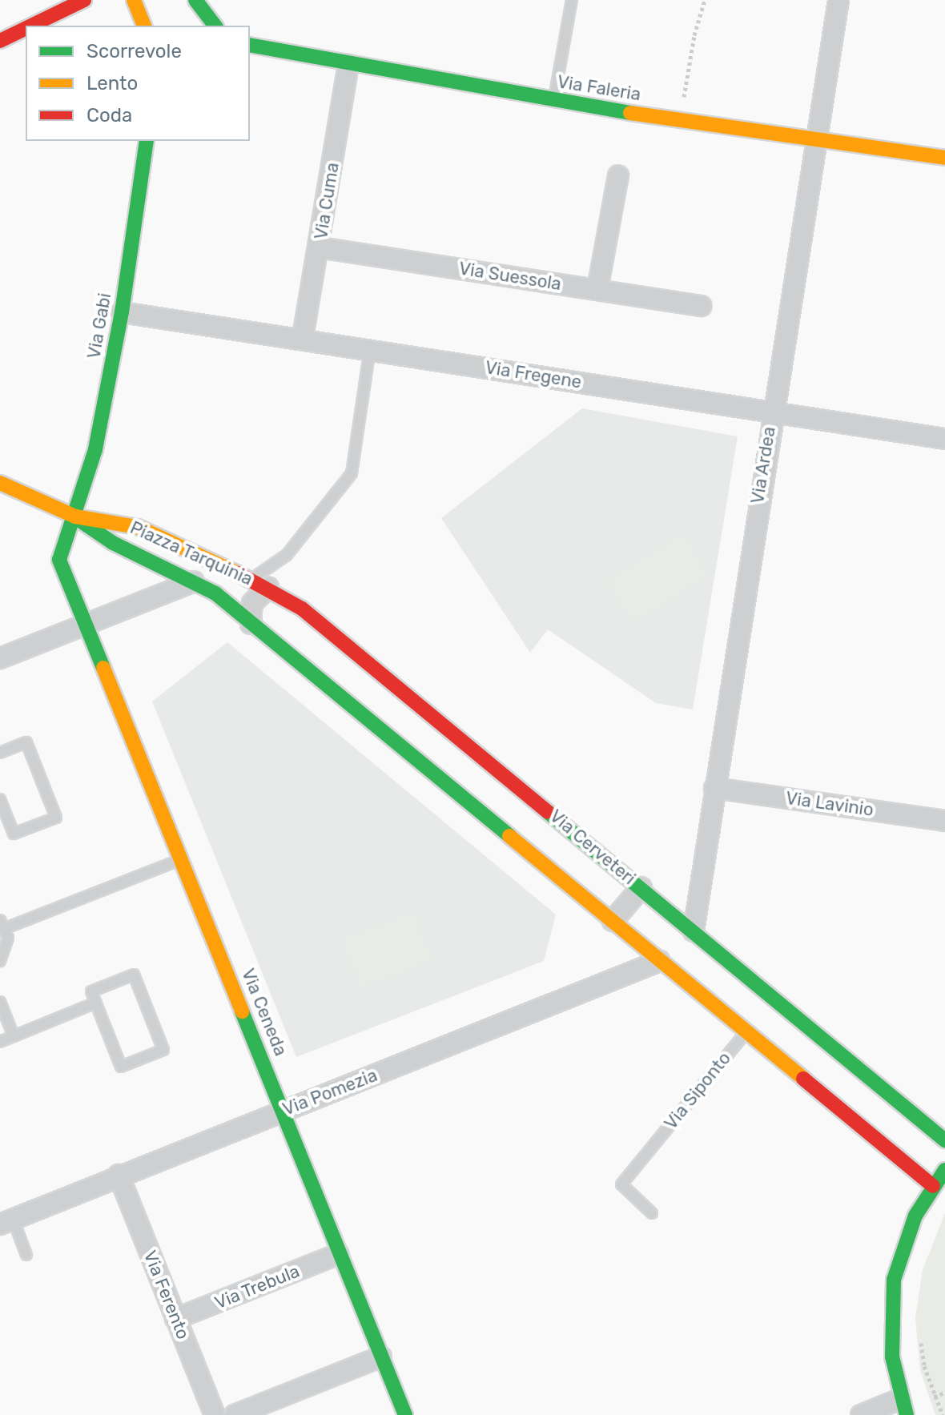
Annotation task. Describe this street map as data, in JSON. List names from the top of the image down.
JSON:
{
  "streets": {
    "main road": [
      "Via Faleria",
      "Via Gabi",
      "Piazza Tarquinia",
      "Via Cerveteri",
      "Via Ceneda"
    ],
    "street": [
      "Via Cuma",
      "Via Suessola",
      "Via Fregene",
      "Via Ardea",
      "Via Lavinio",
      "Via Pomezia",
      "Via Trebula",
      "Via Ferento"
    ],
    "lane": ["Via Siponto"]
  },
  "crossings": [
    ["Via Faleria", "Via Cuma"],
    ["Via Faleria", "Via Ardea"],
    ["Via Cuma", "Via Suessola"],
    ["Via Cuma", "Via Fregene"],
    ["Via Gabi", "Via Fregene"],
    ["Via Gabi", "Piazza Tarquinia"],
    ["Via Fregene", "Via Ardea"],
    ["Via Ardea", "Via Lavinio"],
    ["Via Ardea", "Via Cerveteri"],
    ["Piazza Tarquinia", "Via Cerveteri"],
    ["Piazza Tarquinia", "Via Ceneda"],
    ["Via Ceneda", "Via Pomezia"],
    ["Via Ceneda", "Via Trebula"],
    ["Via Pomezia", "Via Ferento"],
    ["Via Trebula", "Via Ferento"]
  ],
  "legend": ["Scorrevole", "Lento", "Coda"]
}
